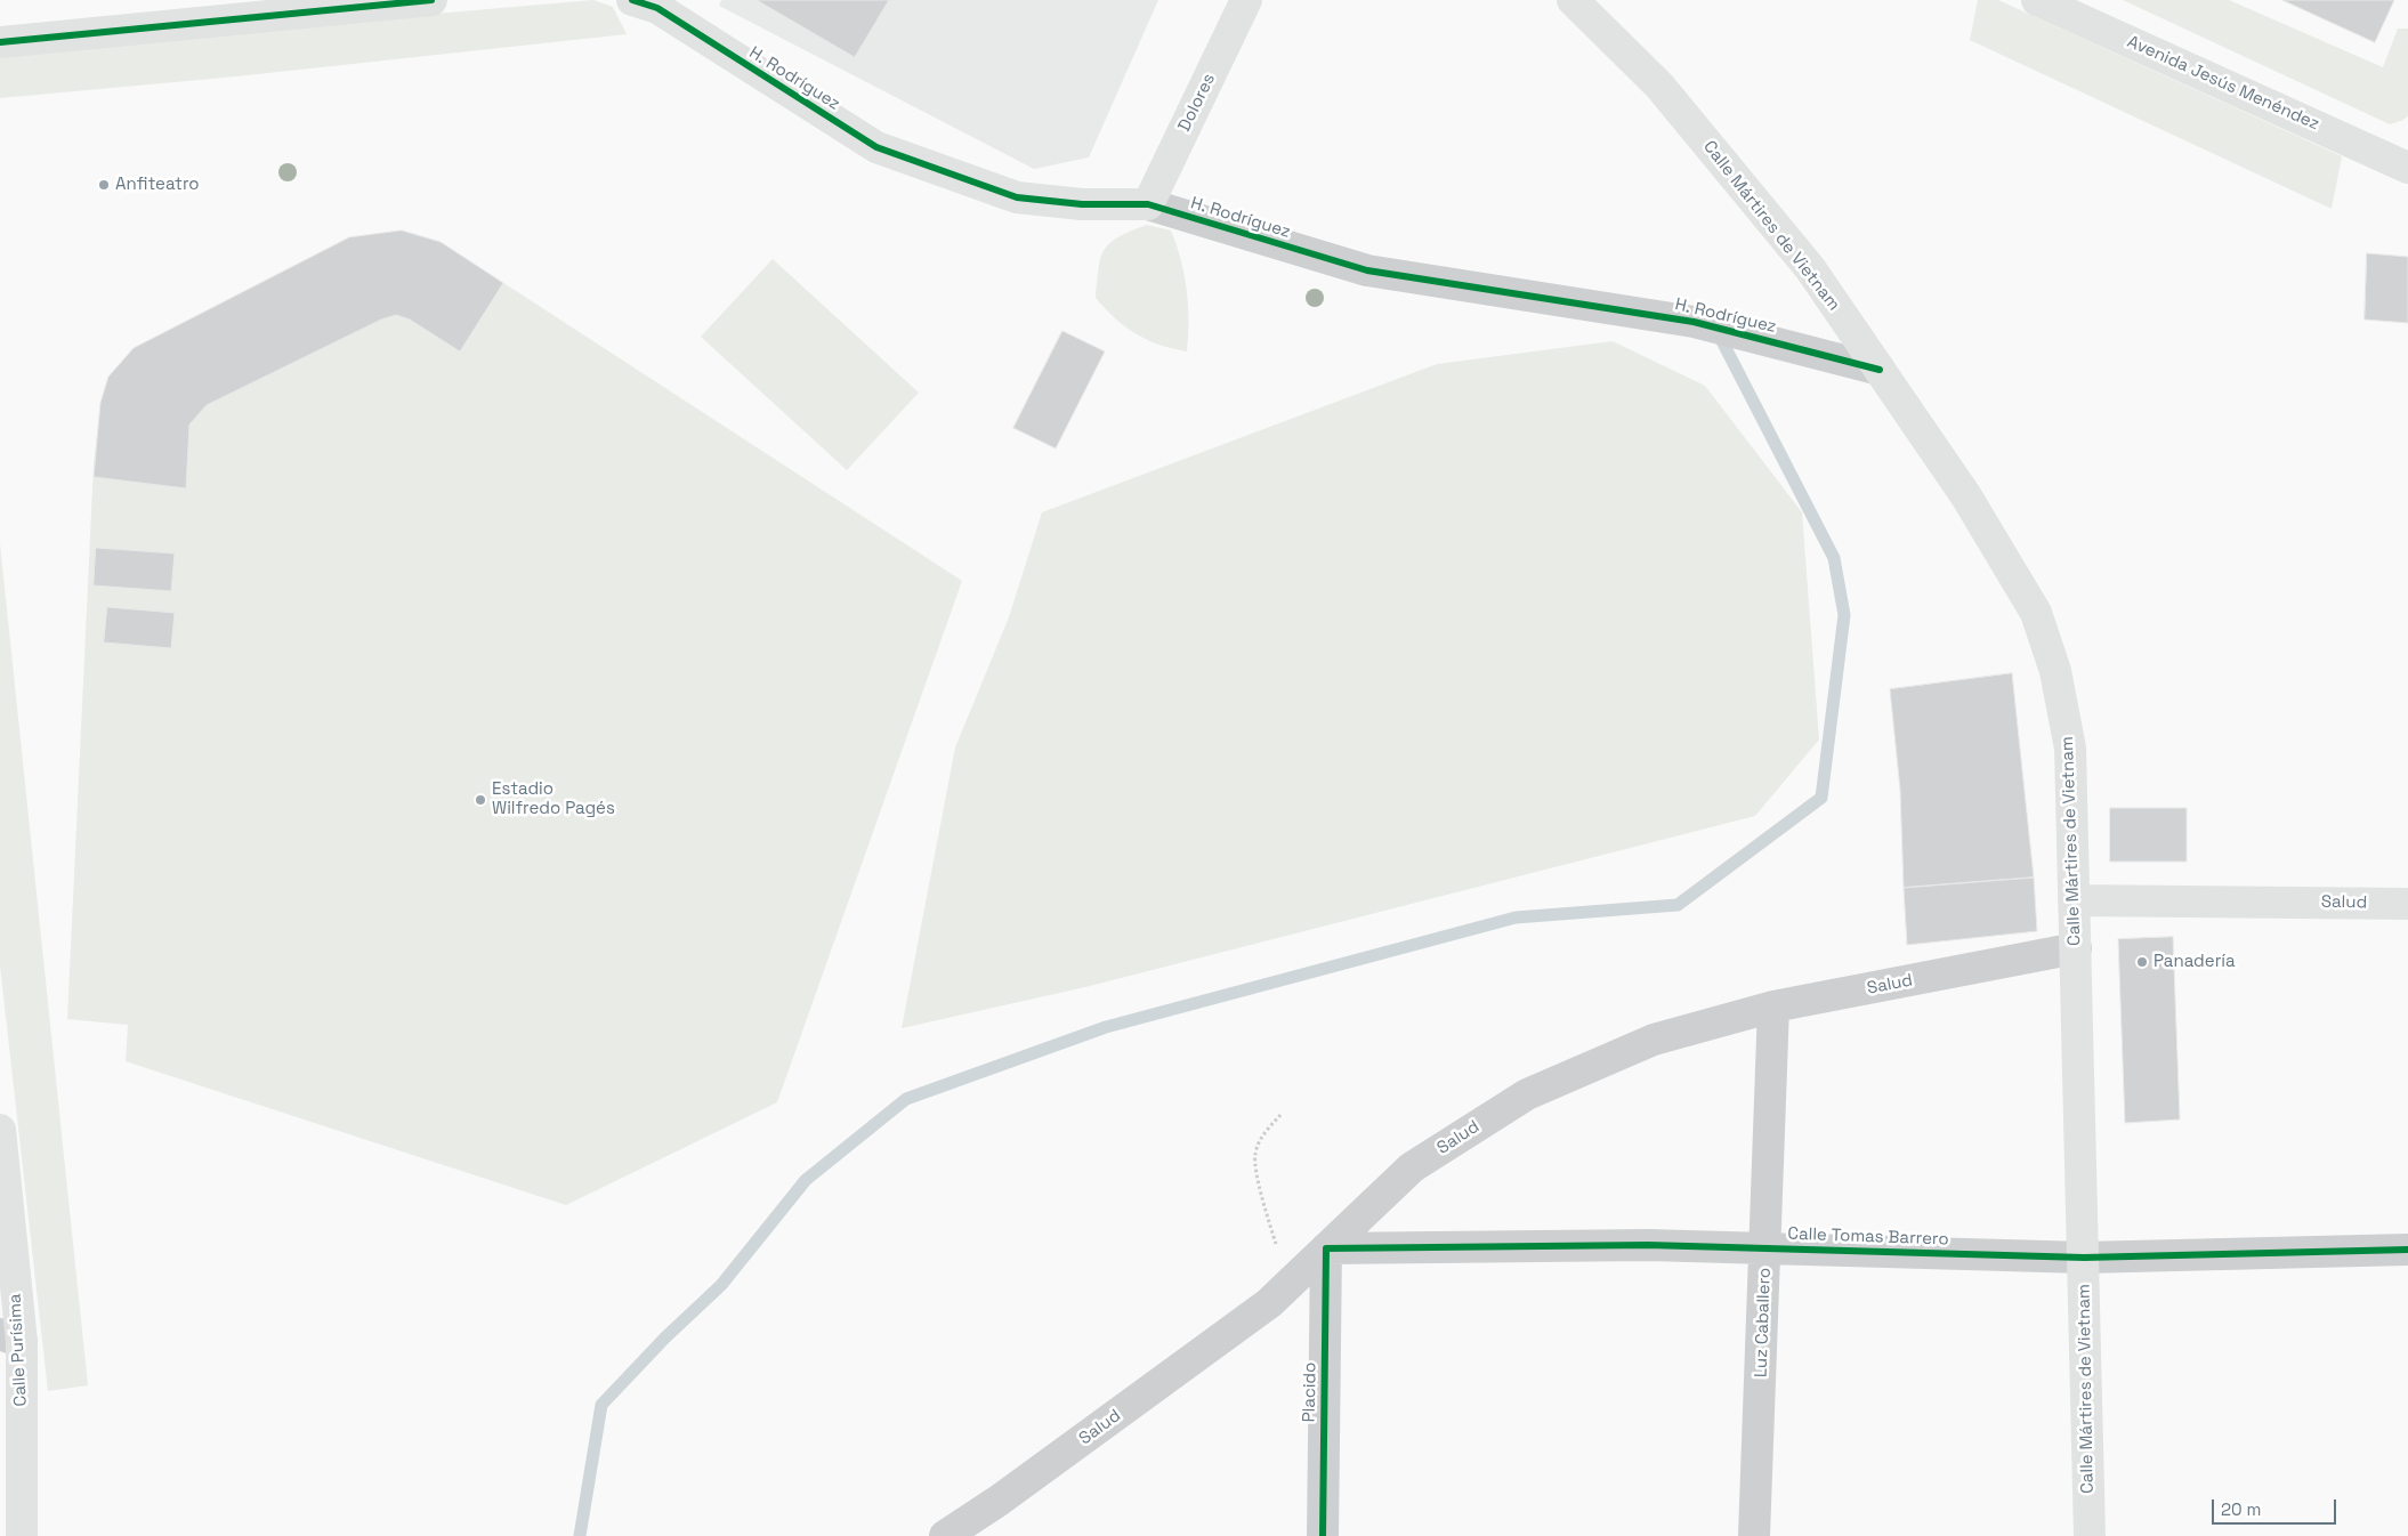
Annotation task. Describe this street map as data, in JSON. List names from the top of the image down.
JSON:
{
  "streets": {
    "main road": [
      "H. Rodríguez",
      "Avenida Jesús Menéndez",
      "Dolores",
      "Calle Mártires de Vietnam",
      "Salud",
      "Calle Purísima"
    ],
    "street": ["Calle Tomas Barrero", "Luz Caballero", "Placido"]
  },
  "crossings": [
    ["H. Rodríguez", "Dolores"],
    ["H. Rodríguez", "Calle Mártires de Vietnam"],
    ["Calle Mártires de Vietnam", "Salud"],
    ["Calle Mártires de Vietnam", "Calle Tomas Barrero"],
    ["Salud", "Calle Tomas Barrero"],
    ["Salud", "Luz Caballero"],
    ["Salud", "Placido"],
    ["Calle Tomas Barrero", "Luz Caballero"],
    ["Calle Tomas Barrero", "Placido"]
  ],
  "places": ["Anfiteatro", "Estadio Wilfredo Pagés", "Panadería"],
  "scale_bar": "20 m"
}
